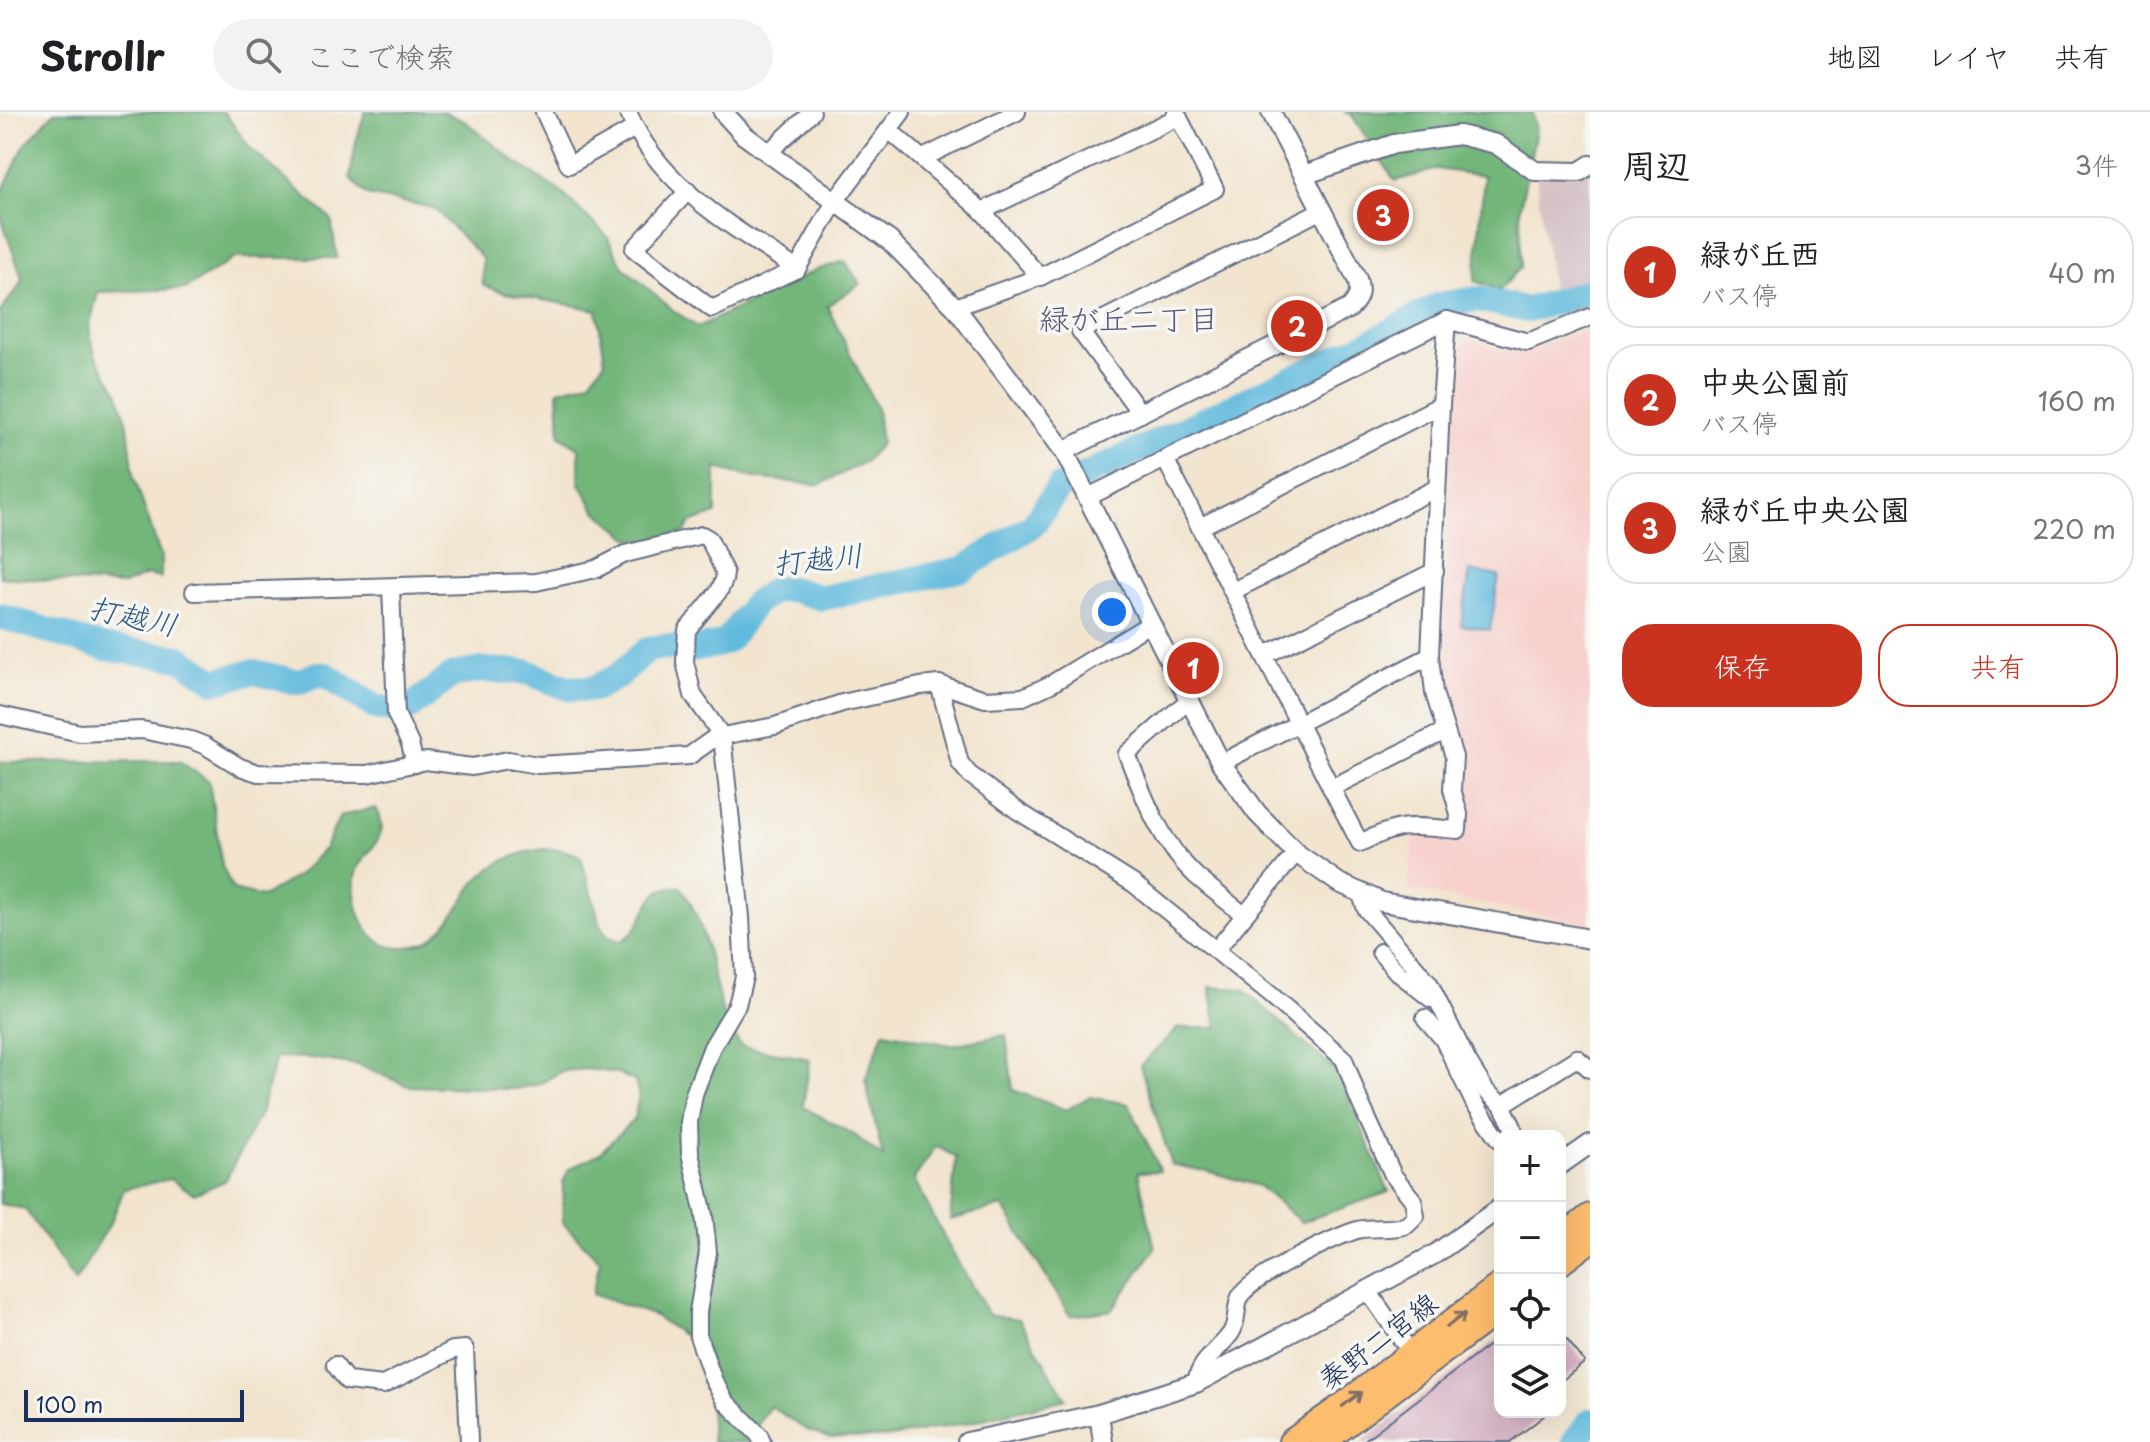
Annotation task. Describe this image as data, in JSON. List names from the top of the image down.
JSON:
{
  "streets": {
    "main road": ["秦野二宮線"]
  },
  "districts": ["緑が丘二丁目"],
  "water": ["打越川"],
  "scale_bar": "100 m",
  "page": {
    "header": "Strollr",
    "search": "ここで検索",
    "nav": ["地図", "レイヤ", "共有"],
    "heading": ["周辺", "3件"],
    "pins": ["3", "2", "1"],
    "list": [
      {
        "mark": "1",
        "name": "緑が丘西",
        "note": "バス停",
        "value": "40 m"
      },
      {
        "mark": "2",
        "name": "中央公園前",
        "note": "バス停",
        "value": "160 m"
      },
      {
        "mark": "3",
        "name": "緑が丘中央公園",
        "note": "公園",
        "value": "220 m"
      }
    ],
    "buttons": ["保存", "共有"],
    "map_buttons": ["+", "−"],
    "scale": "100 m"
  }
}
